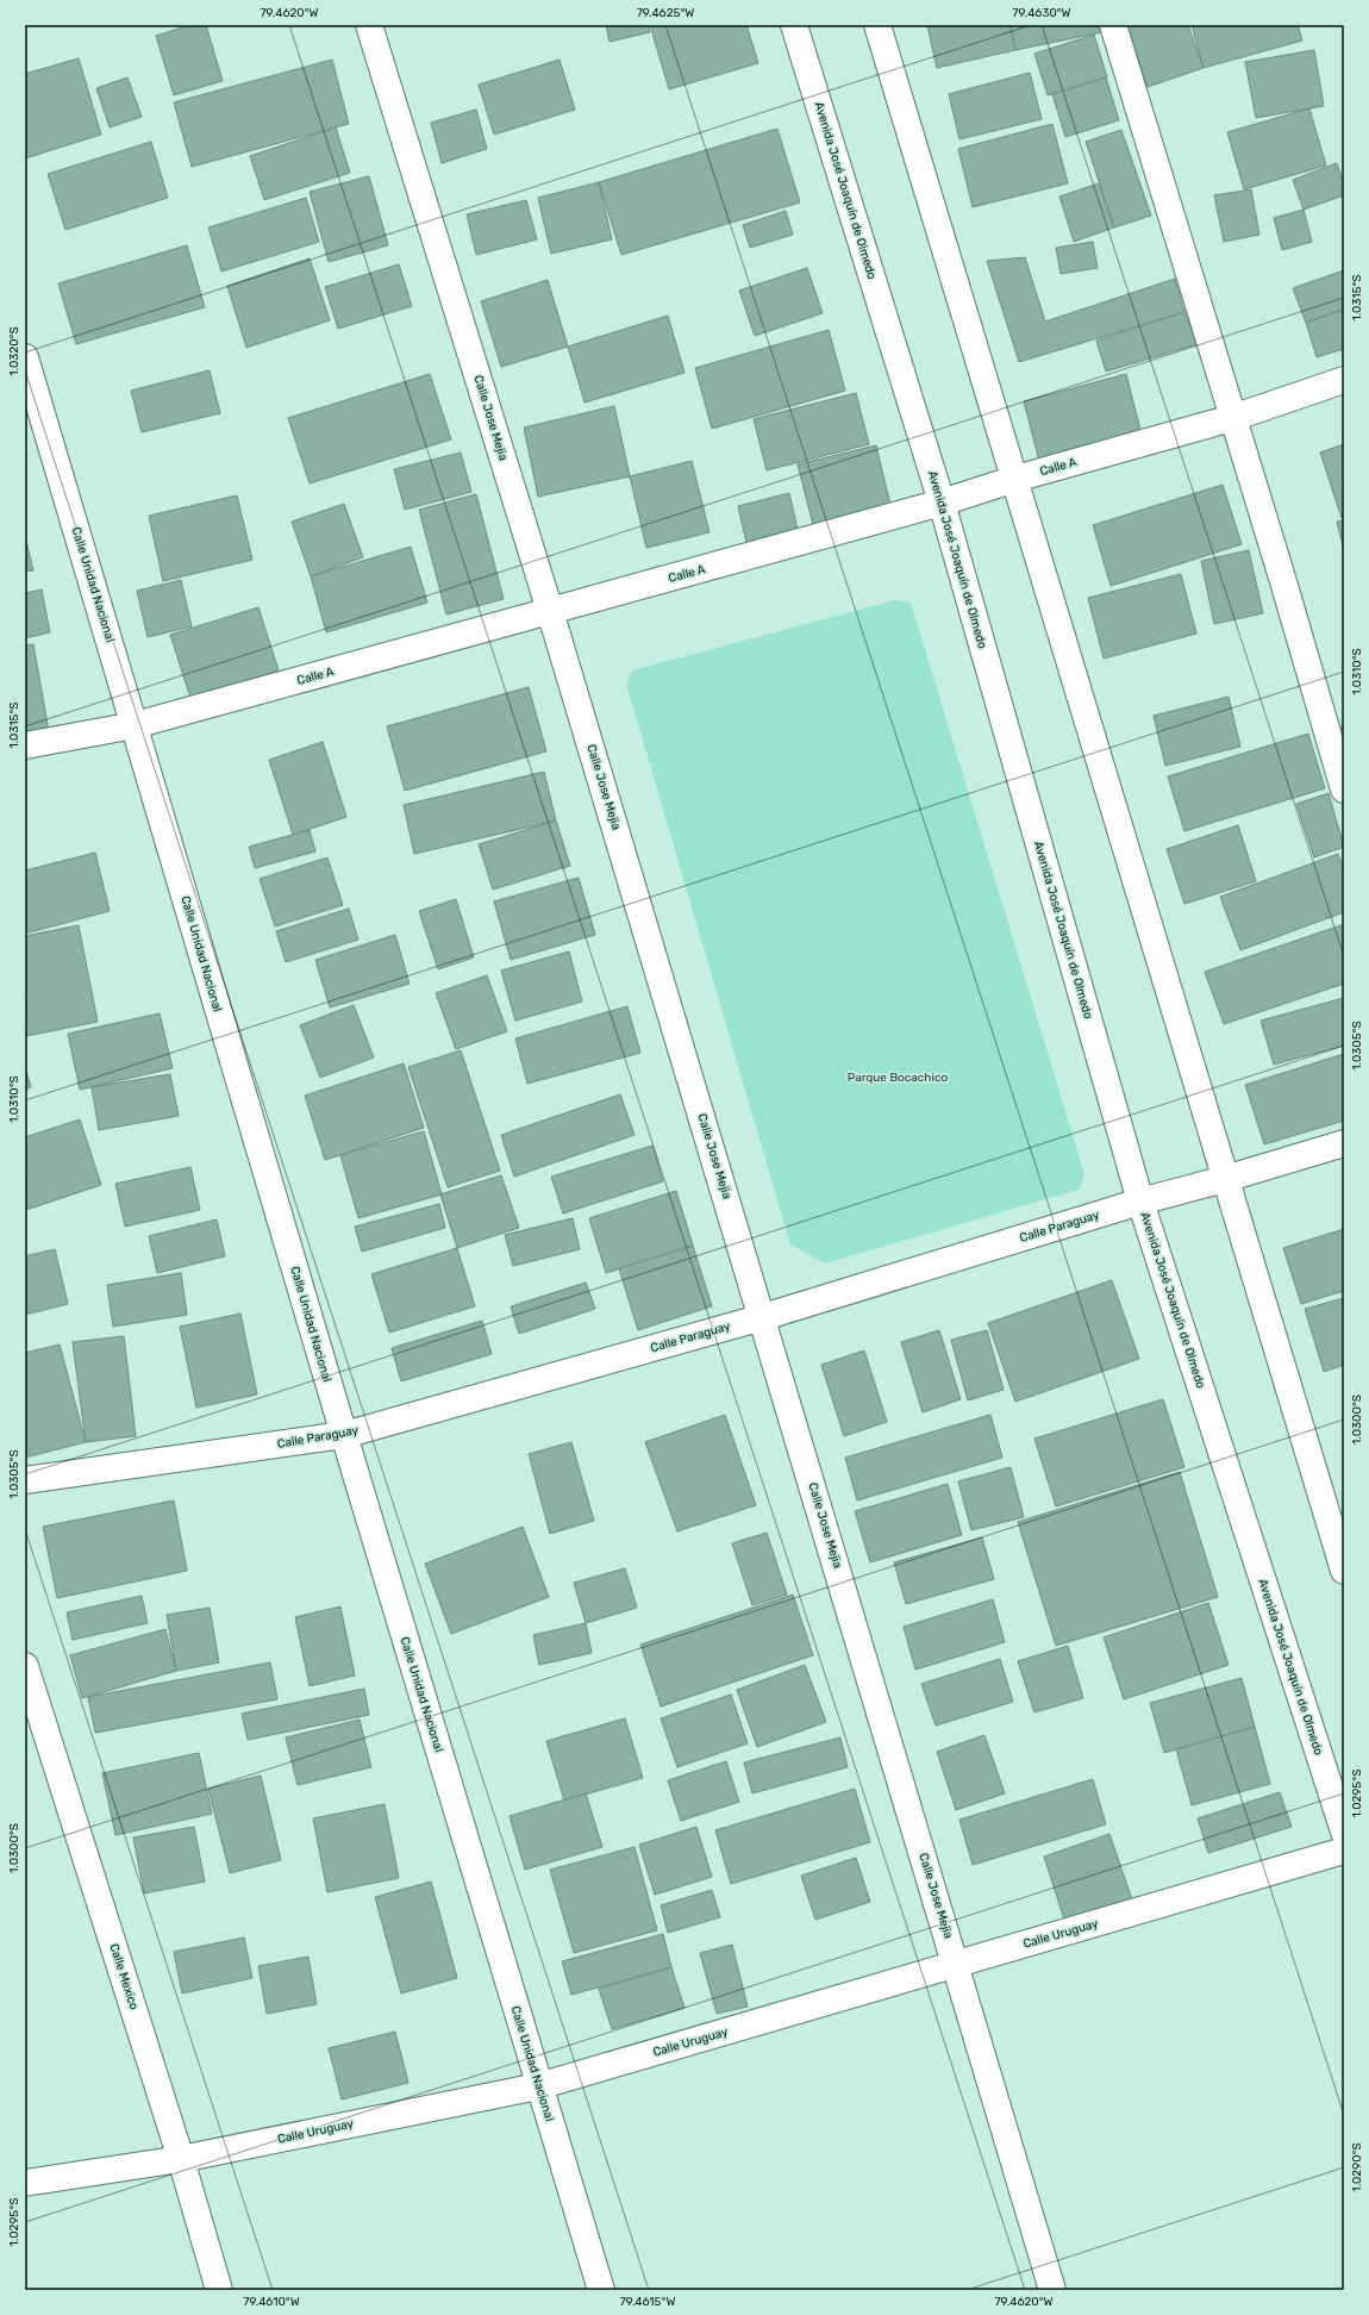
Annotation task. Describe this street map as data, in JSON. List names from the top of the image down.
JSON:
{
  "streets": {
    "street": [
      "Avenida José Joaquín de Olmedo",
      "Calle Jose Mejia",
      "Calle A",
      "Calle Unidad Nacional",
      "Calle Paraguay",
      "Calle Uruguay",
      "Calle Mexico"
    ]
  },
  "crossings": [
    ["Avenida José Joaquín de Olmedo", "Calle A"],
    ["Avenida José Joaquín de Olmedo", "Calle Paraguay"],
    ["Calle Jose Mejia", "Calle A"],
    ["Calle Jose Mejia", "Calle Paraguay"],
    ["Calle Jose Mejia", "Calle Uruguay"],
    ["Calle A", "Calle Unidad Nacional"],
    ["Calle Unidad Nacional", "Calle Paraguay"],
    ["Calle Unidad Nacional", "Calle Uruguay"],
    ["Calle Uruguay", "Calle Mexico"]
  ],
  "parks": ["Parque Bocachico"],
  "coordinates": [
    "79.4620°W",
    "79.4625°W",
    "79.4630°W",
    "1.0315°S",
    "1.0320°S",
    "1.0310°S",
    "1.0305°S",
    "1.0300°S",
    "1.0295°S",
    "1.0290°S",
    "79.4610°W",
    "79.4615°W"
  ]
}
